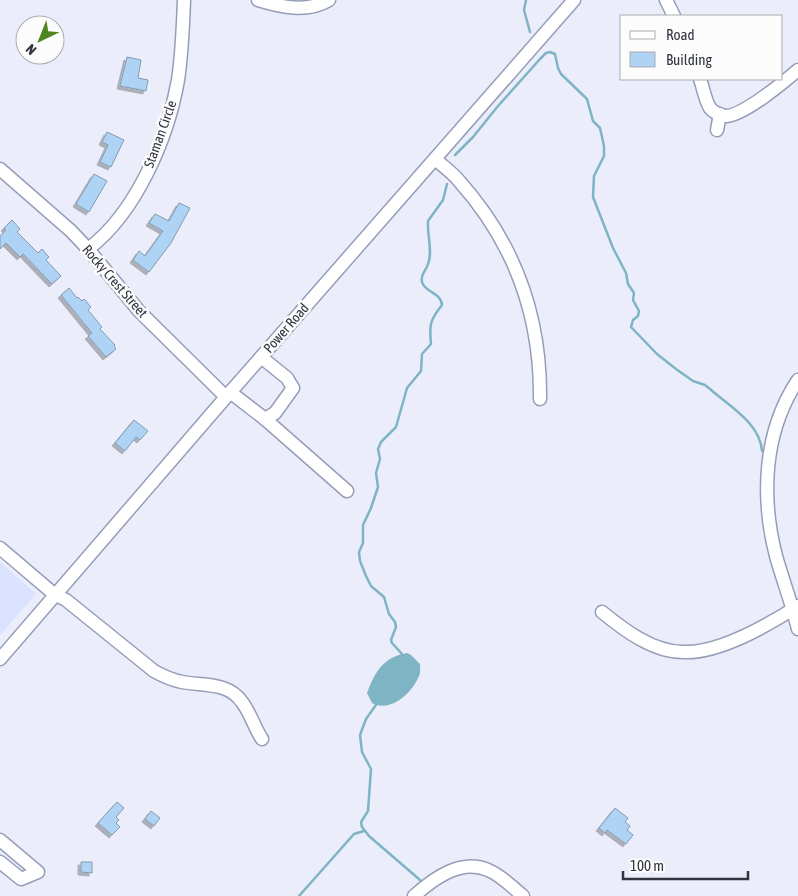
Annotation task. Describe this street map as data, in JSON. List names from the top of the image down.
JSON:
{
  "streets": {
    "street": ["Staman Circle", "Rocky Crest Street", "Power Road"]
  },
  "crossings": [
    ["Staman Circle", "Rocky Crest Street"],
    ["Rocky Crest Street", "Power Road"]
  ],
  "legend": ["Road", "Building"],
  "scale_bar": "100 m",
  "north": "bottom left"
}
